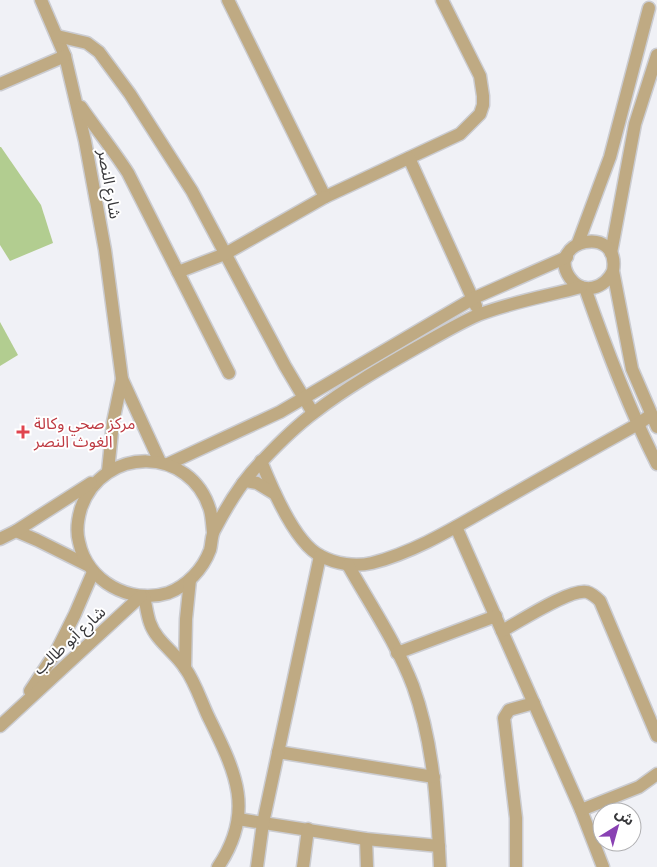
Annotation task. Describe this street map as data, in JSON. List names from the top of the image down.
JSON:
{
  "streets": {
    "street": ["شارع النصر", "شارع أبو طالب"]
  },
  "crossings": [
    ["شارع النصر", "شارع أبو طالب"]
  ],
  "places": {
    "health": ["مركز صحي وكالة الغوث النصر"]
  },
  "north": "top right"
}
